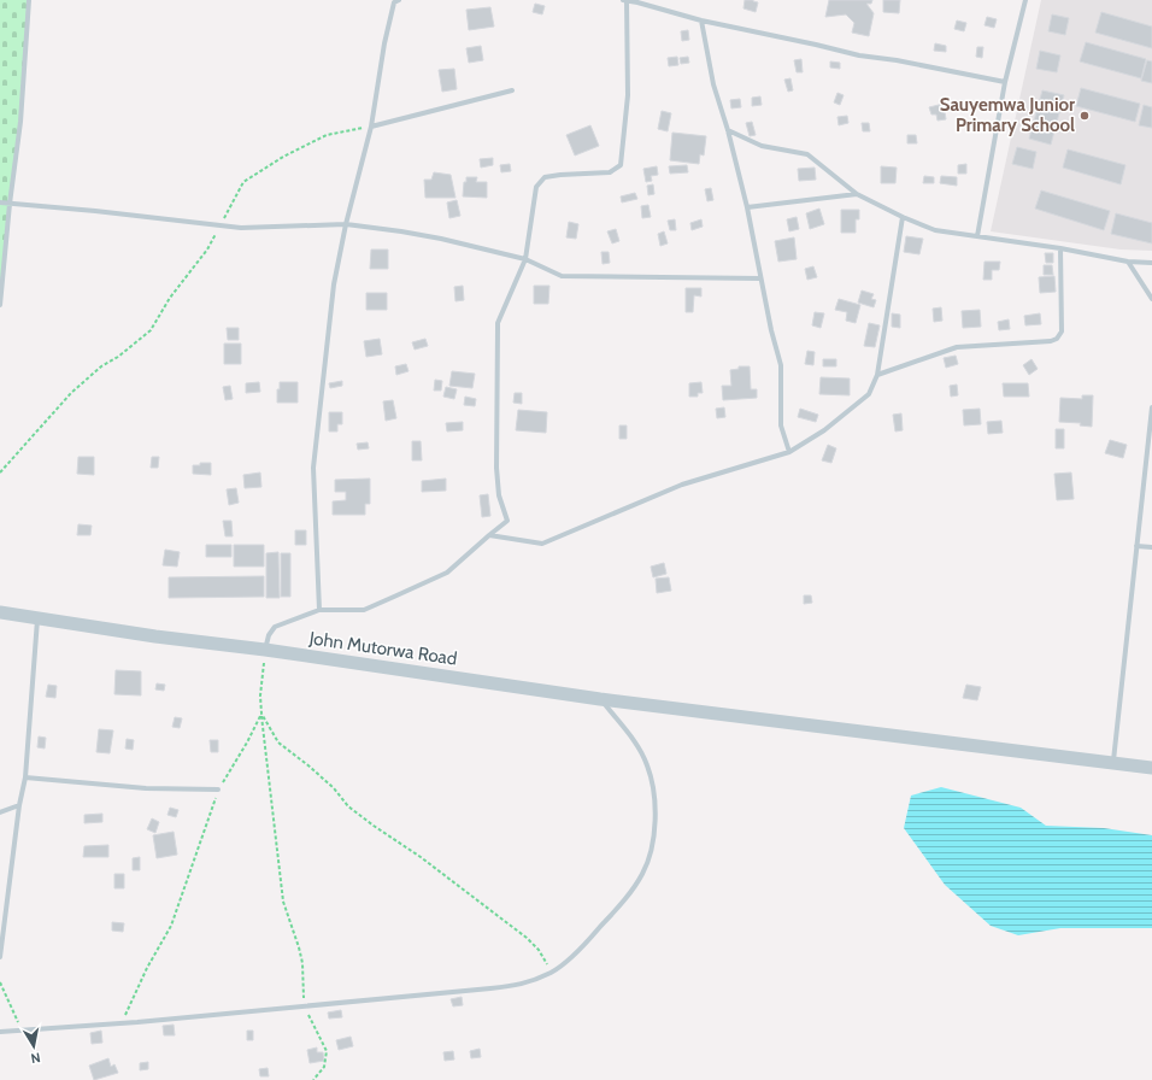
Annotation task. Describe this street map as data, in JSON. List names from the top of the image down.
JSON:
{
  "streets": {
    "street": ["John Mutorwa Road"]
  },
  "places": ["Sauyemwa Junior Primary School"],
  "north": "bottom"
}
